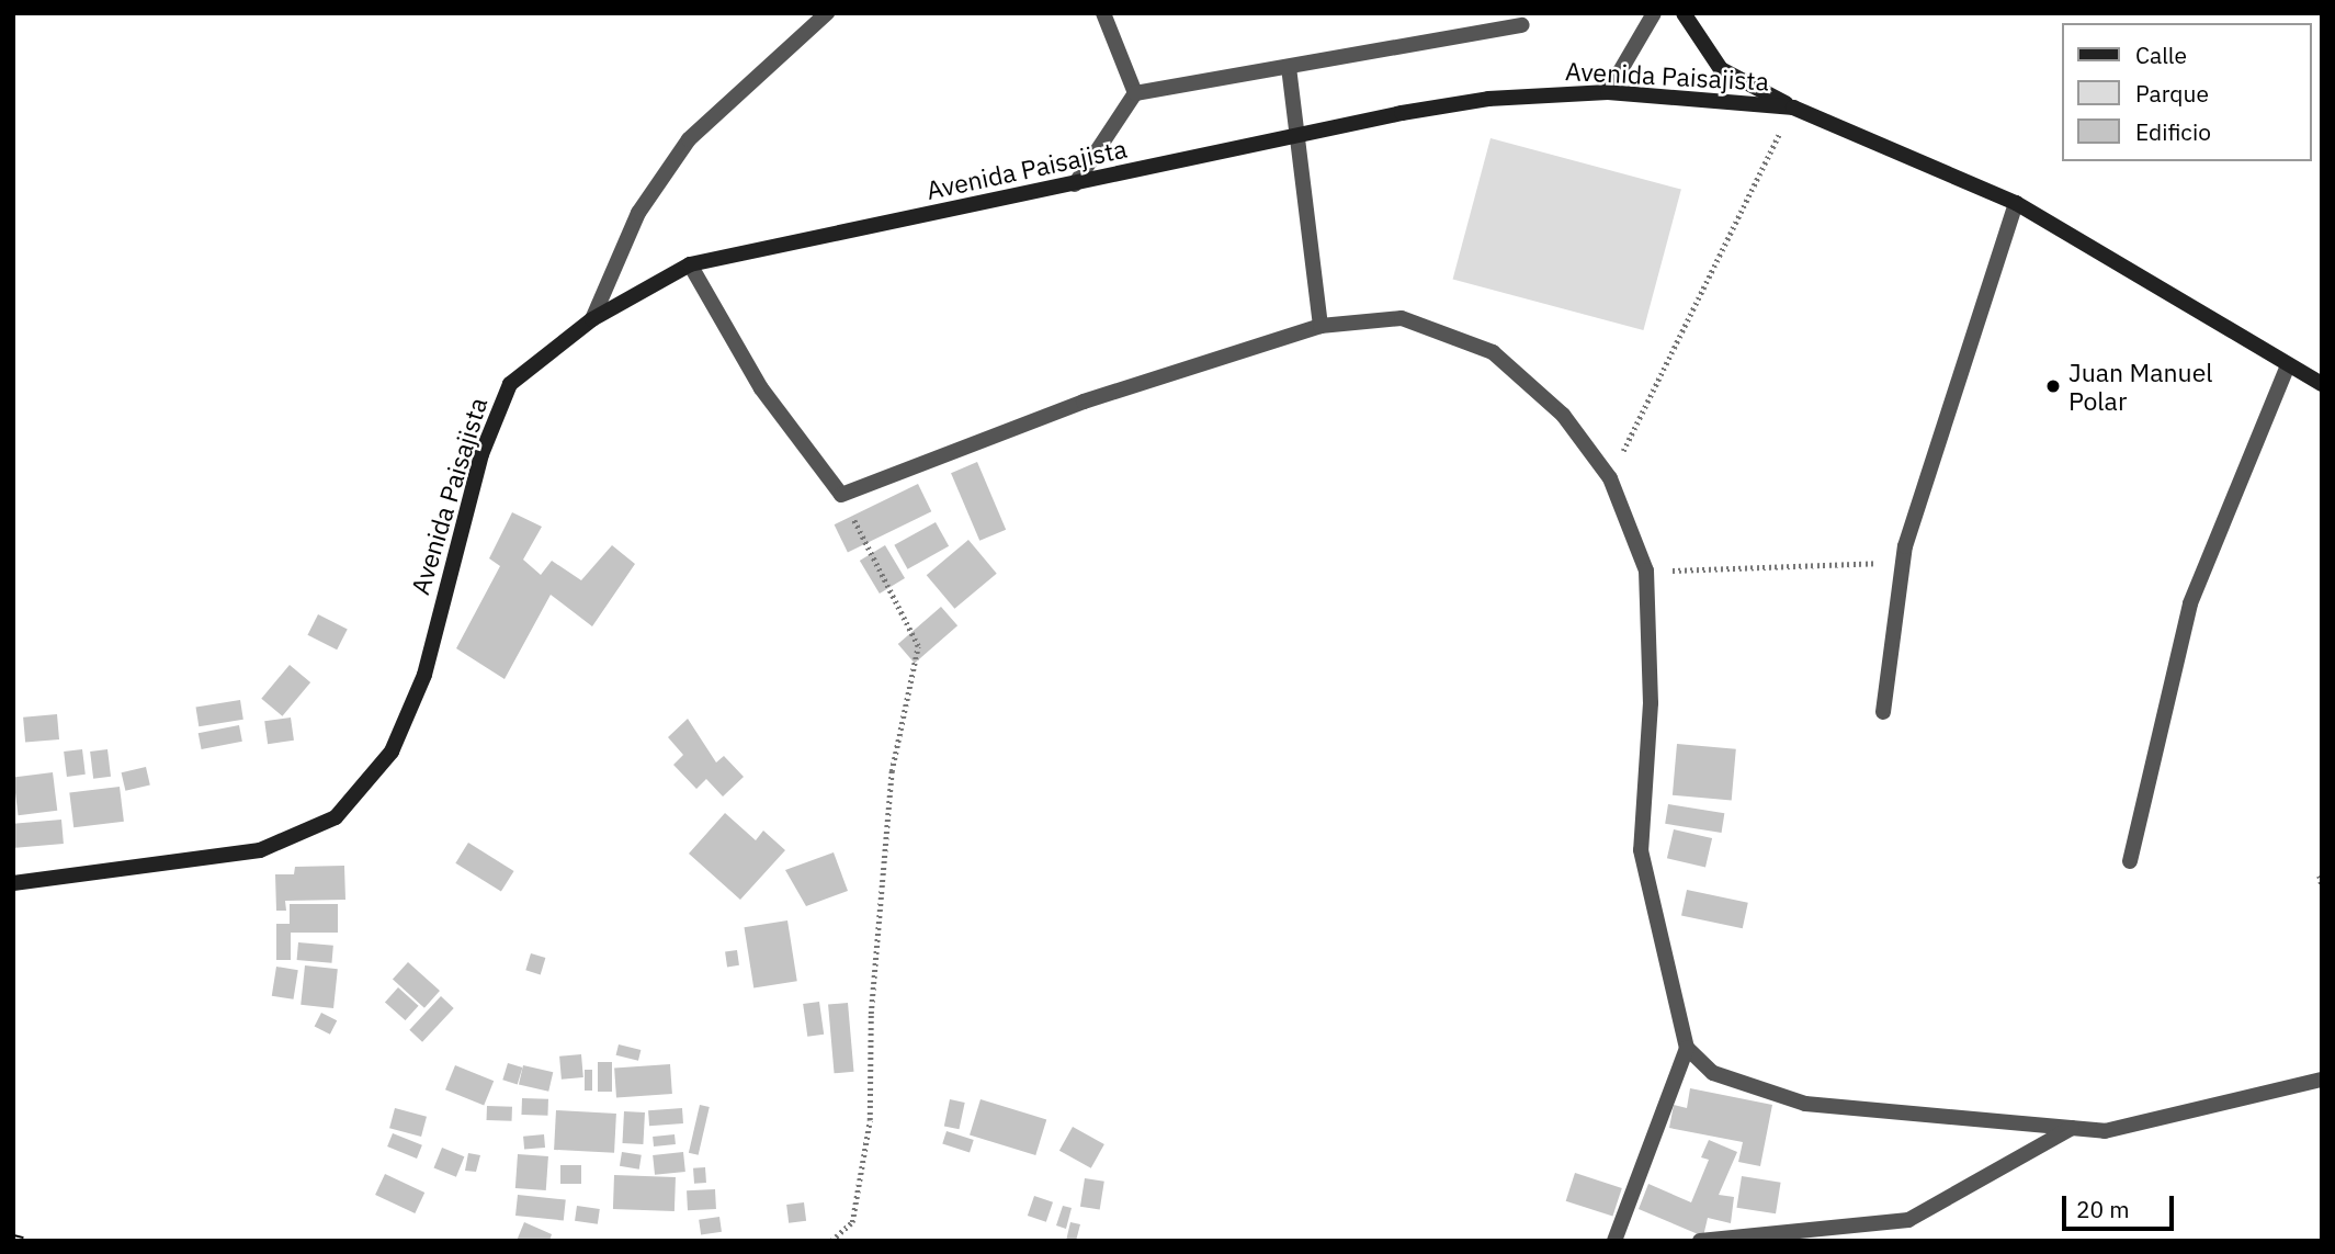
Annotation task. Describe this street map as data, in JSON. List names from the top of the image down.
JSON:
{
  "streets": {
    "main road": ["Avenida Paisajista"]
  },
  "places": ["Juan Manuel Polar"],
  "legend": ["Calle", "Parque", "Edificio"],
  "scale_bar": "20 m"
}
